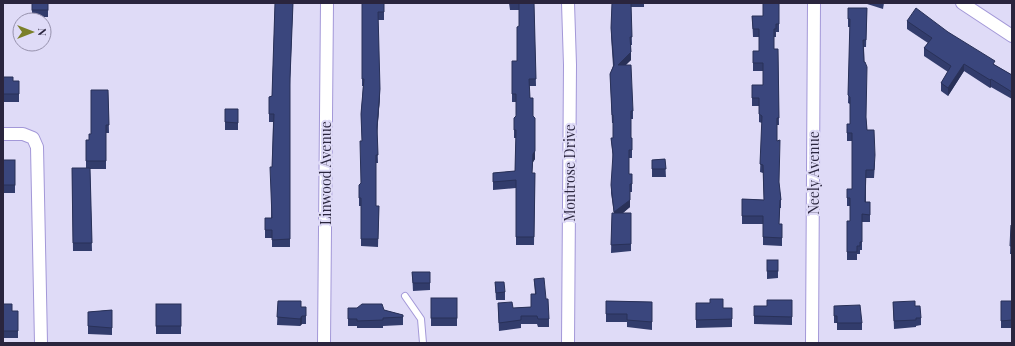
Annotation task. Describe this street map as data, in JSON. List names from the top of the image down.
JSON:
{
  "streets": {
    "street": ["Linwood Avenue", "Montrose Drive", "Neely Avenue"]
  },
  "north": "right"
}
